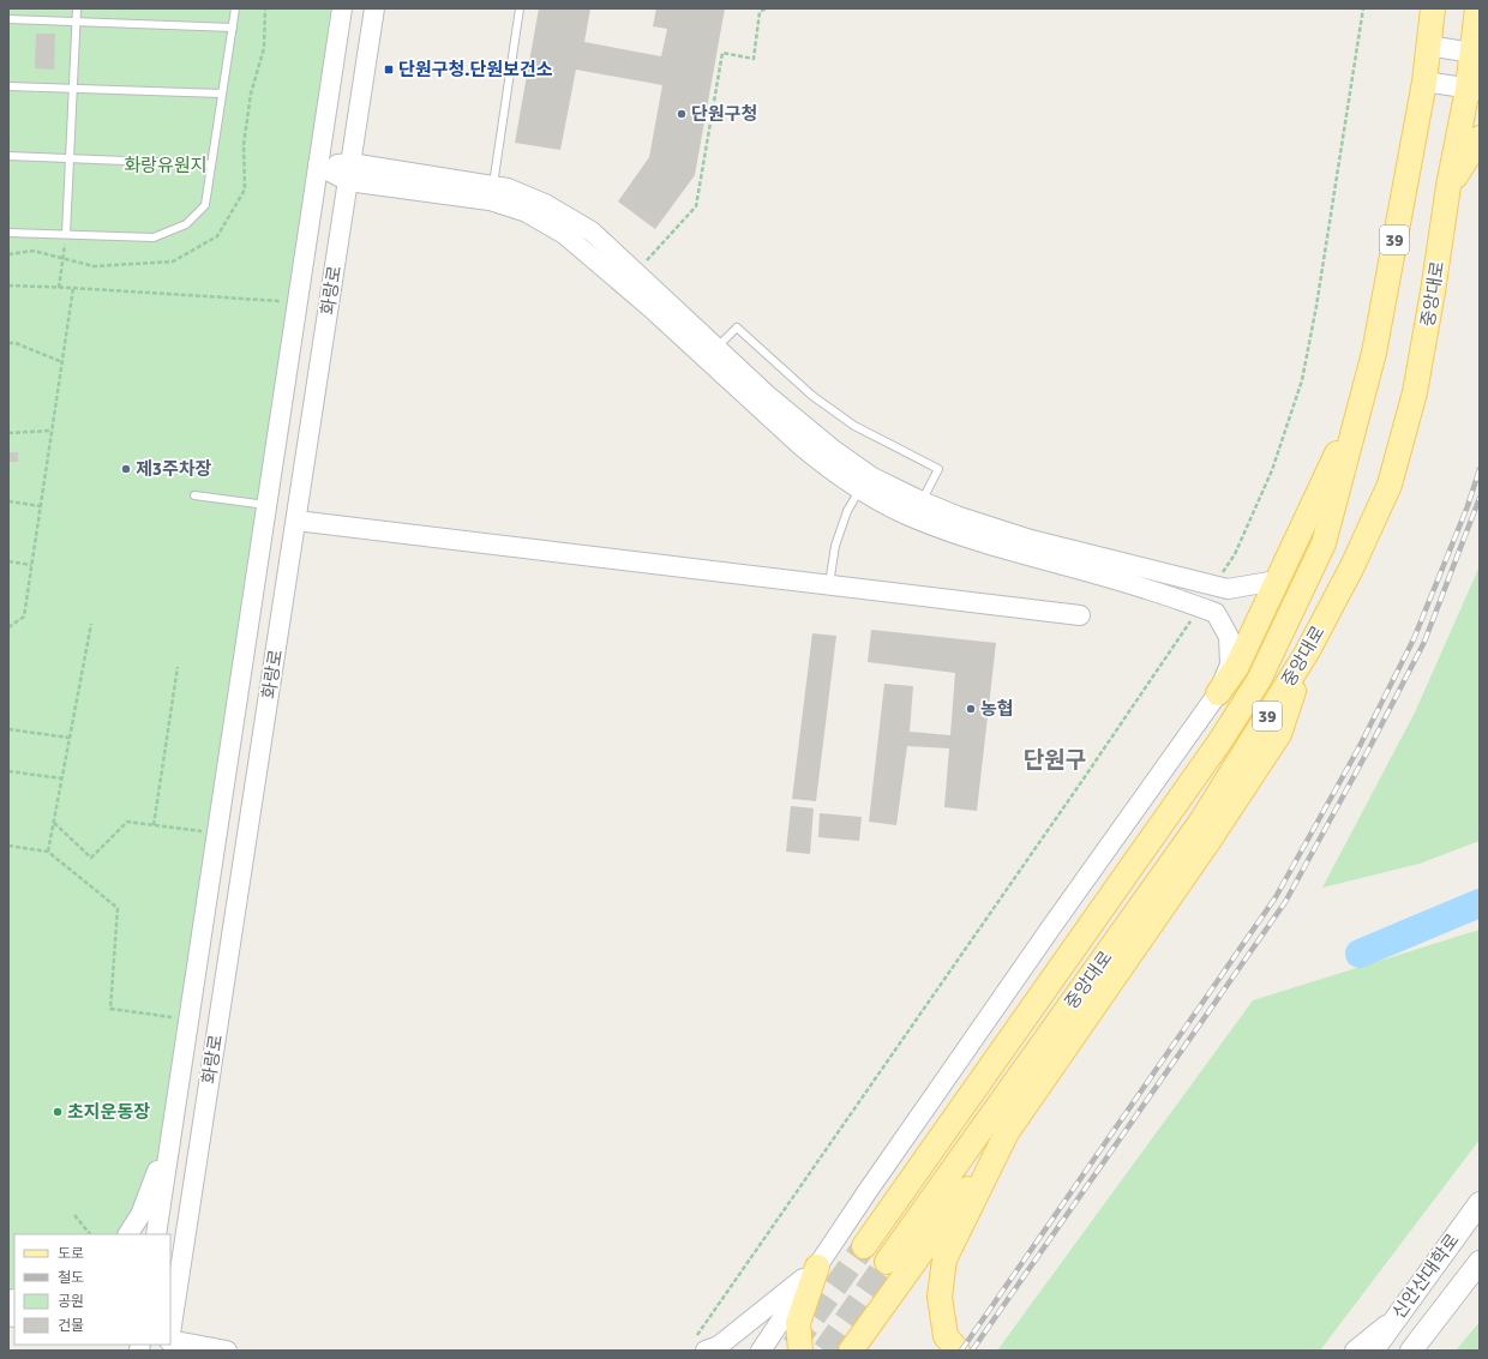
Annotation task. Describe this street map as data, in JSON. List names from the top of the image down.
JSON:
{
  "streets": {
    "main road": ["39", "중앙대로", "신안산대학로"],
    "street": ["화랑로"]
  },
  "districts": ["단원구"],
  "parks": ["화랑유원지"],
  "places": {
    "transit": ["단원구청.단원보건소"],
    "other": [
      "단원구청",
      "제3주차장",
      "농협",
      "초지운동장"
    ]
  },
  "legend": [
    "도로",
    "철도",
    "공원",
    "건물"
  ]
}
